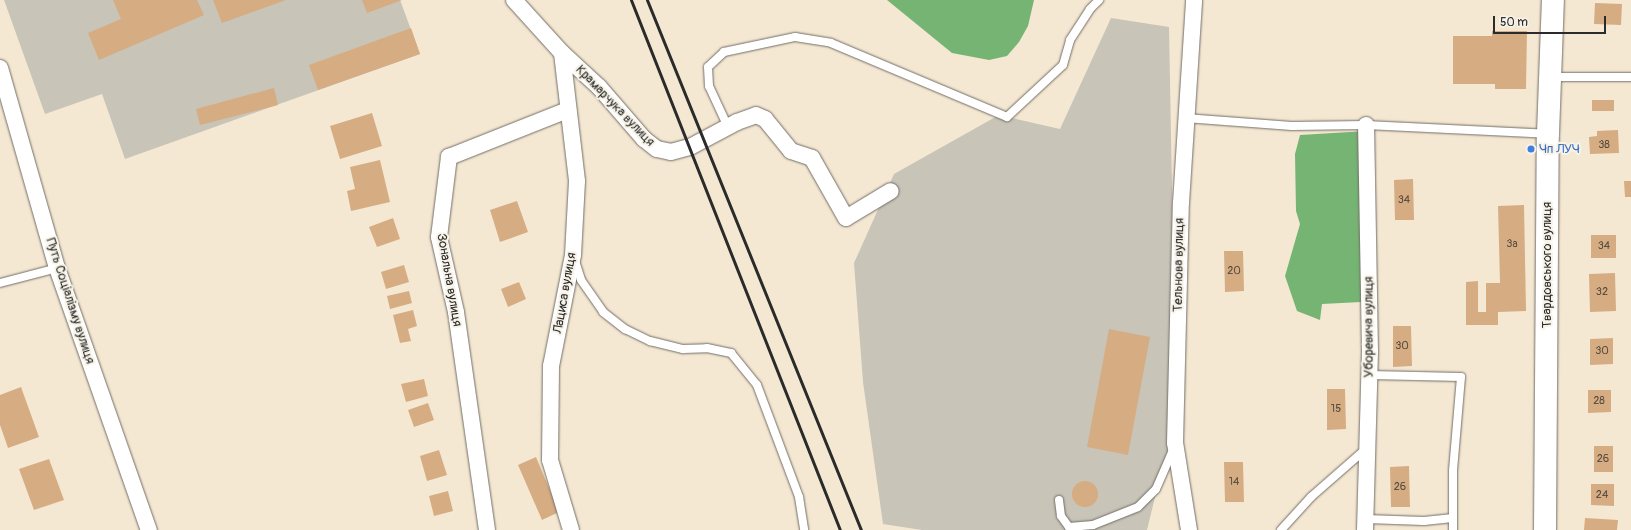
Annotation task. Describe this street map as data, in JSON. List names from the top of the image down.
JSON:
{
  "streets": {
    "main road": ["Твардовського вулиця"],
    "street": [
      "Крамарчука вулиця",
      "Тельнова вулиця",
      "Зональна вулиця",
      "Лациса вулиця",
      "Путь Соціалізму вулиця",
      "Уборевича вулиця"
    ]
  },
  "crossings": [
    ["Крамарчука вулиця", "Лациса вулиця"],
    ["Зональна вулиця", "Лациса вулиця"]
  ],
  "places": ["Чп ЛУЧ"],
  "house_numbers": [
    "38",
    "34",
    "3а",
    "34",
    "20",
    "32",
    "30",
    "30",
    "28",
    "15",
    "26",
    "14",
    "26",
    "24"
  ],
  "scale_bar": "50 m"
}
